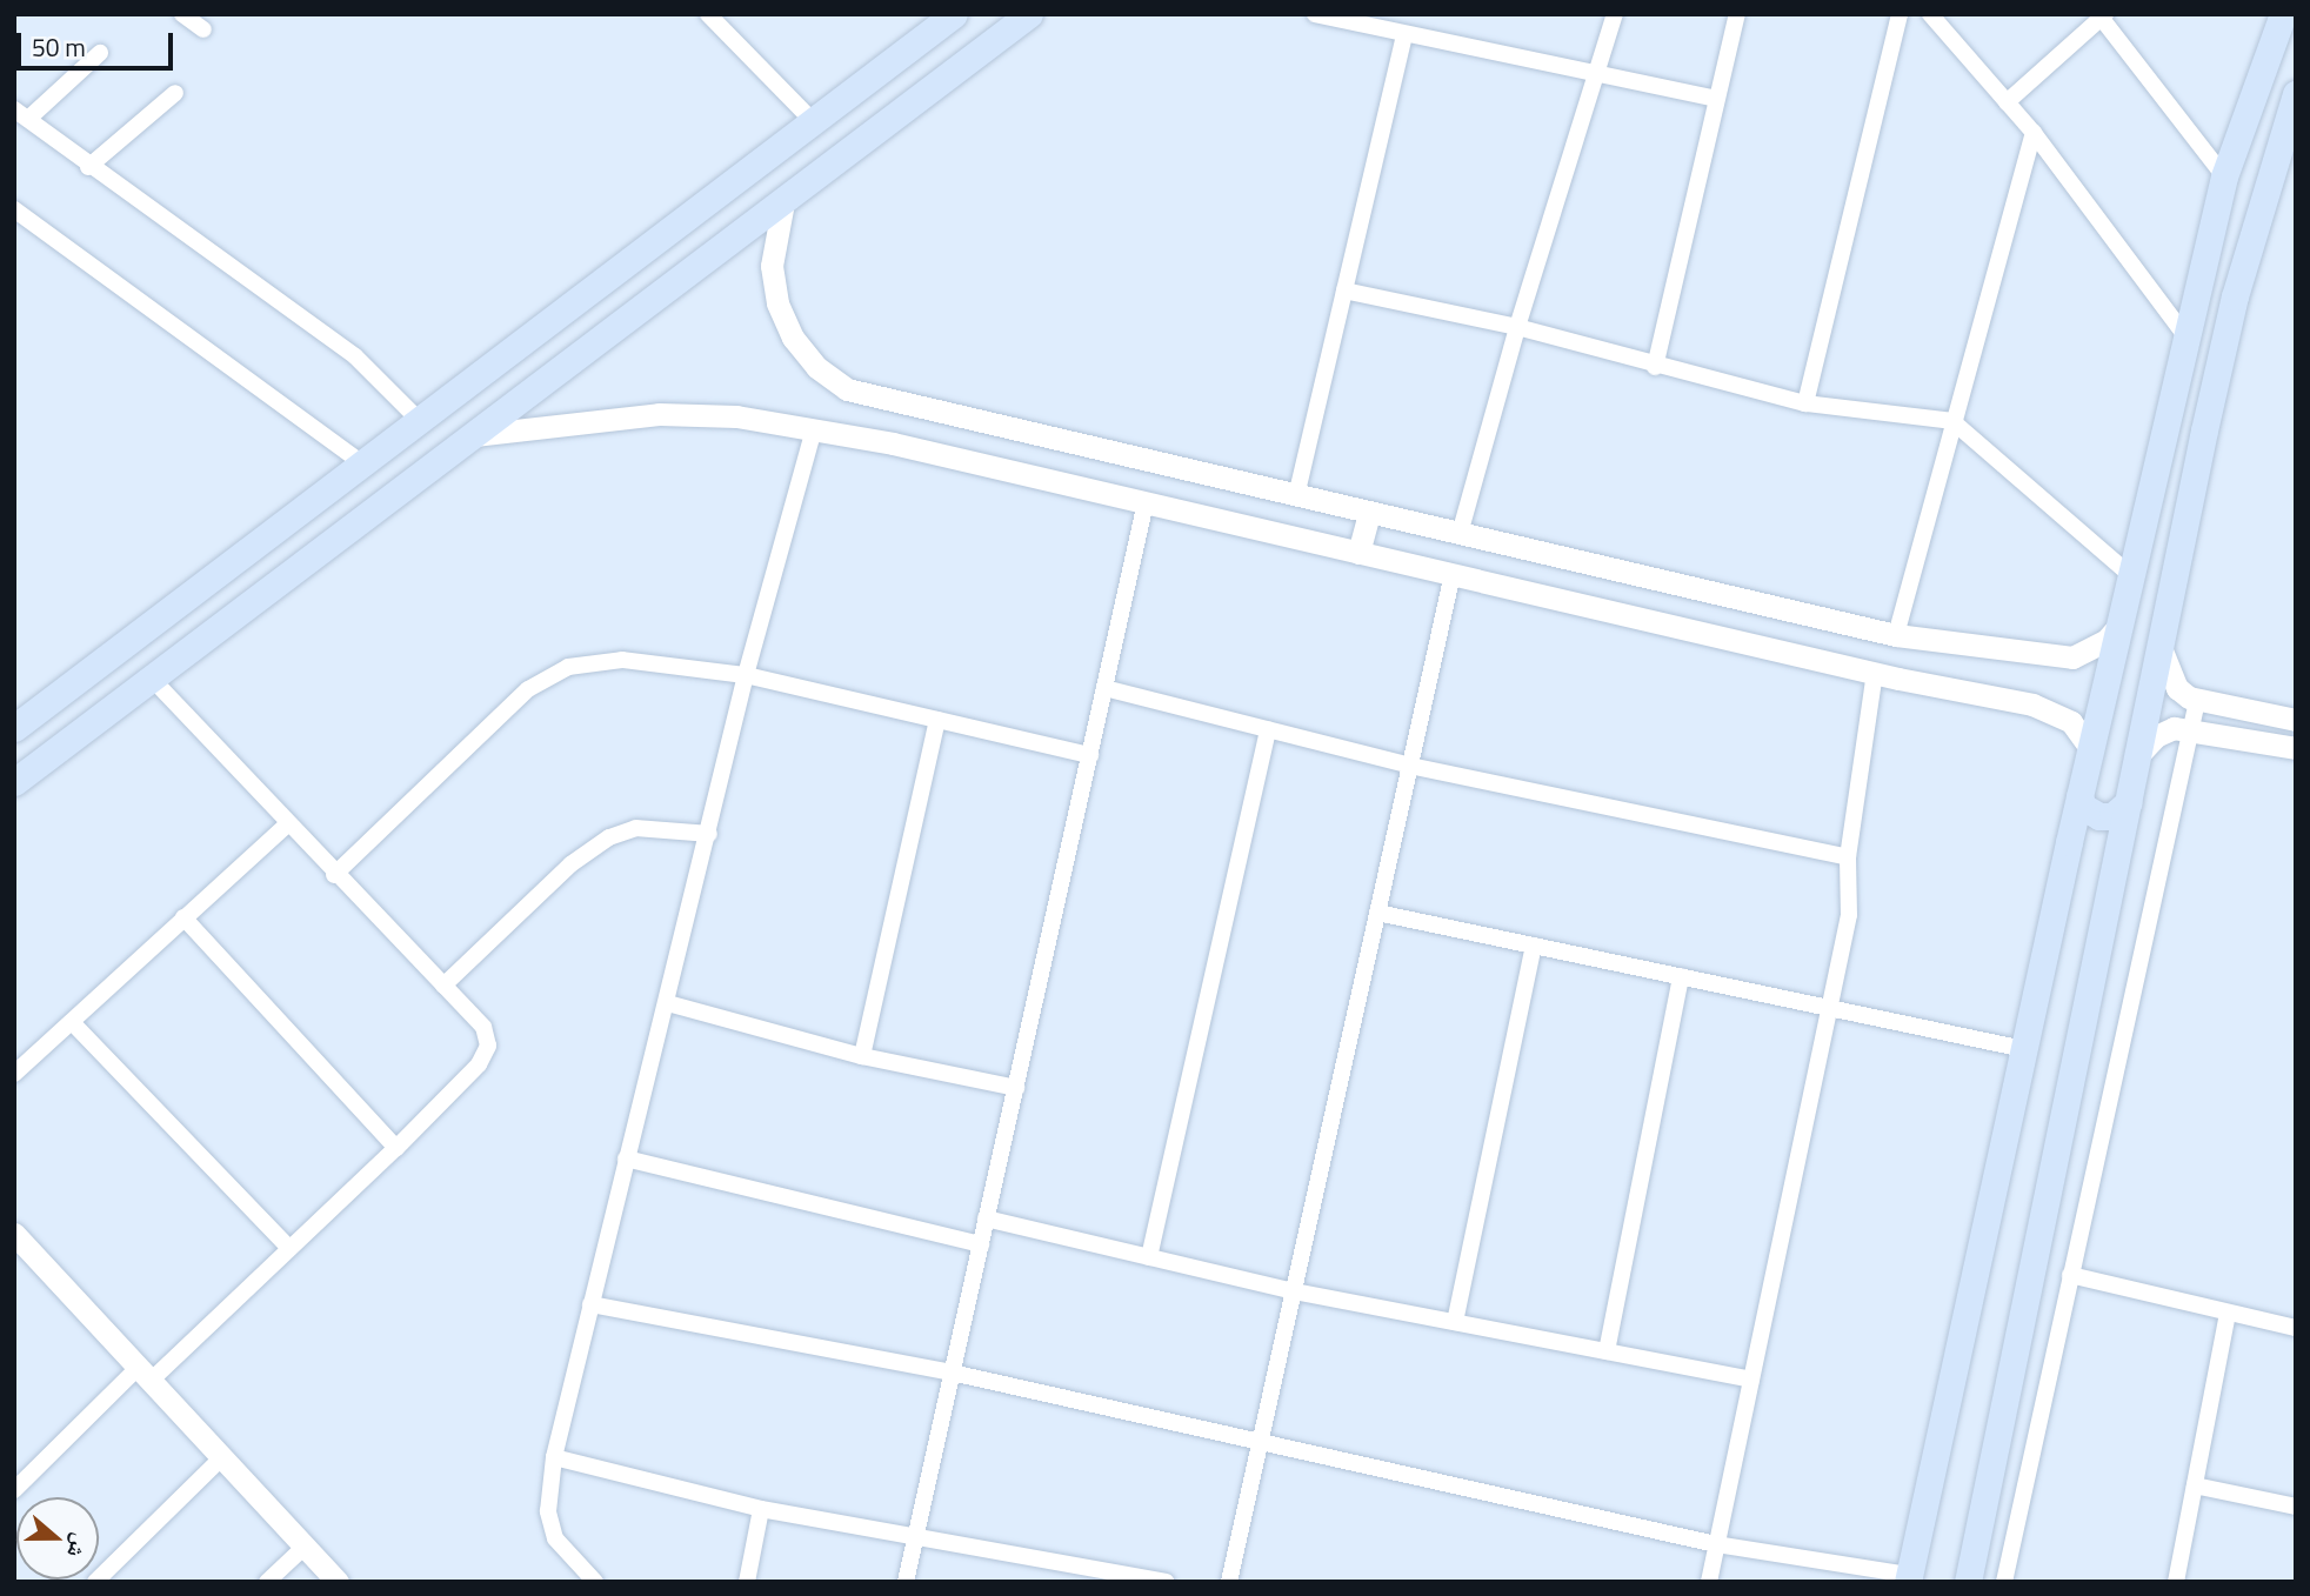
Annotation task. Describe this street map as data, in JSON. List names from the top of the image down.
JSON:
{
  "scale_bar": "50 m",
  "north": "right"
}
